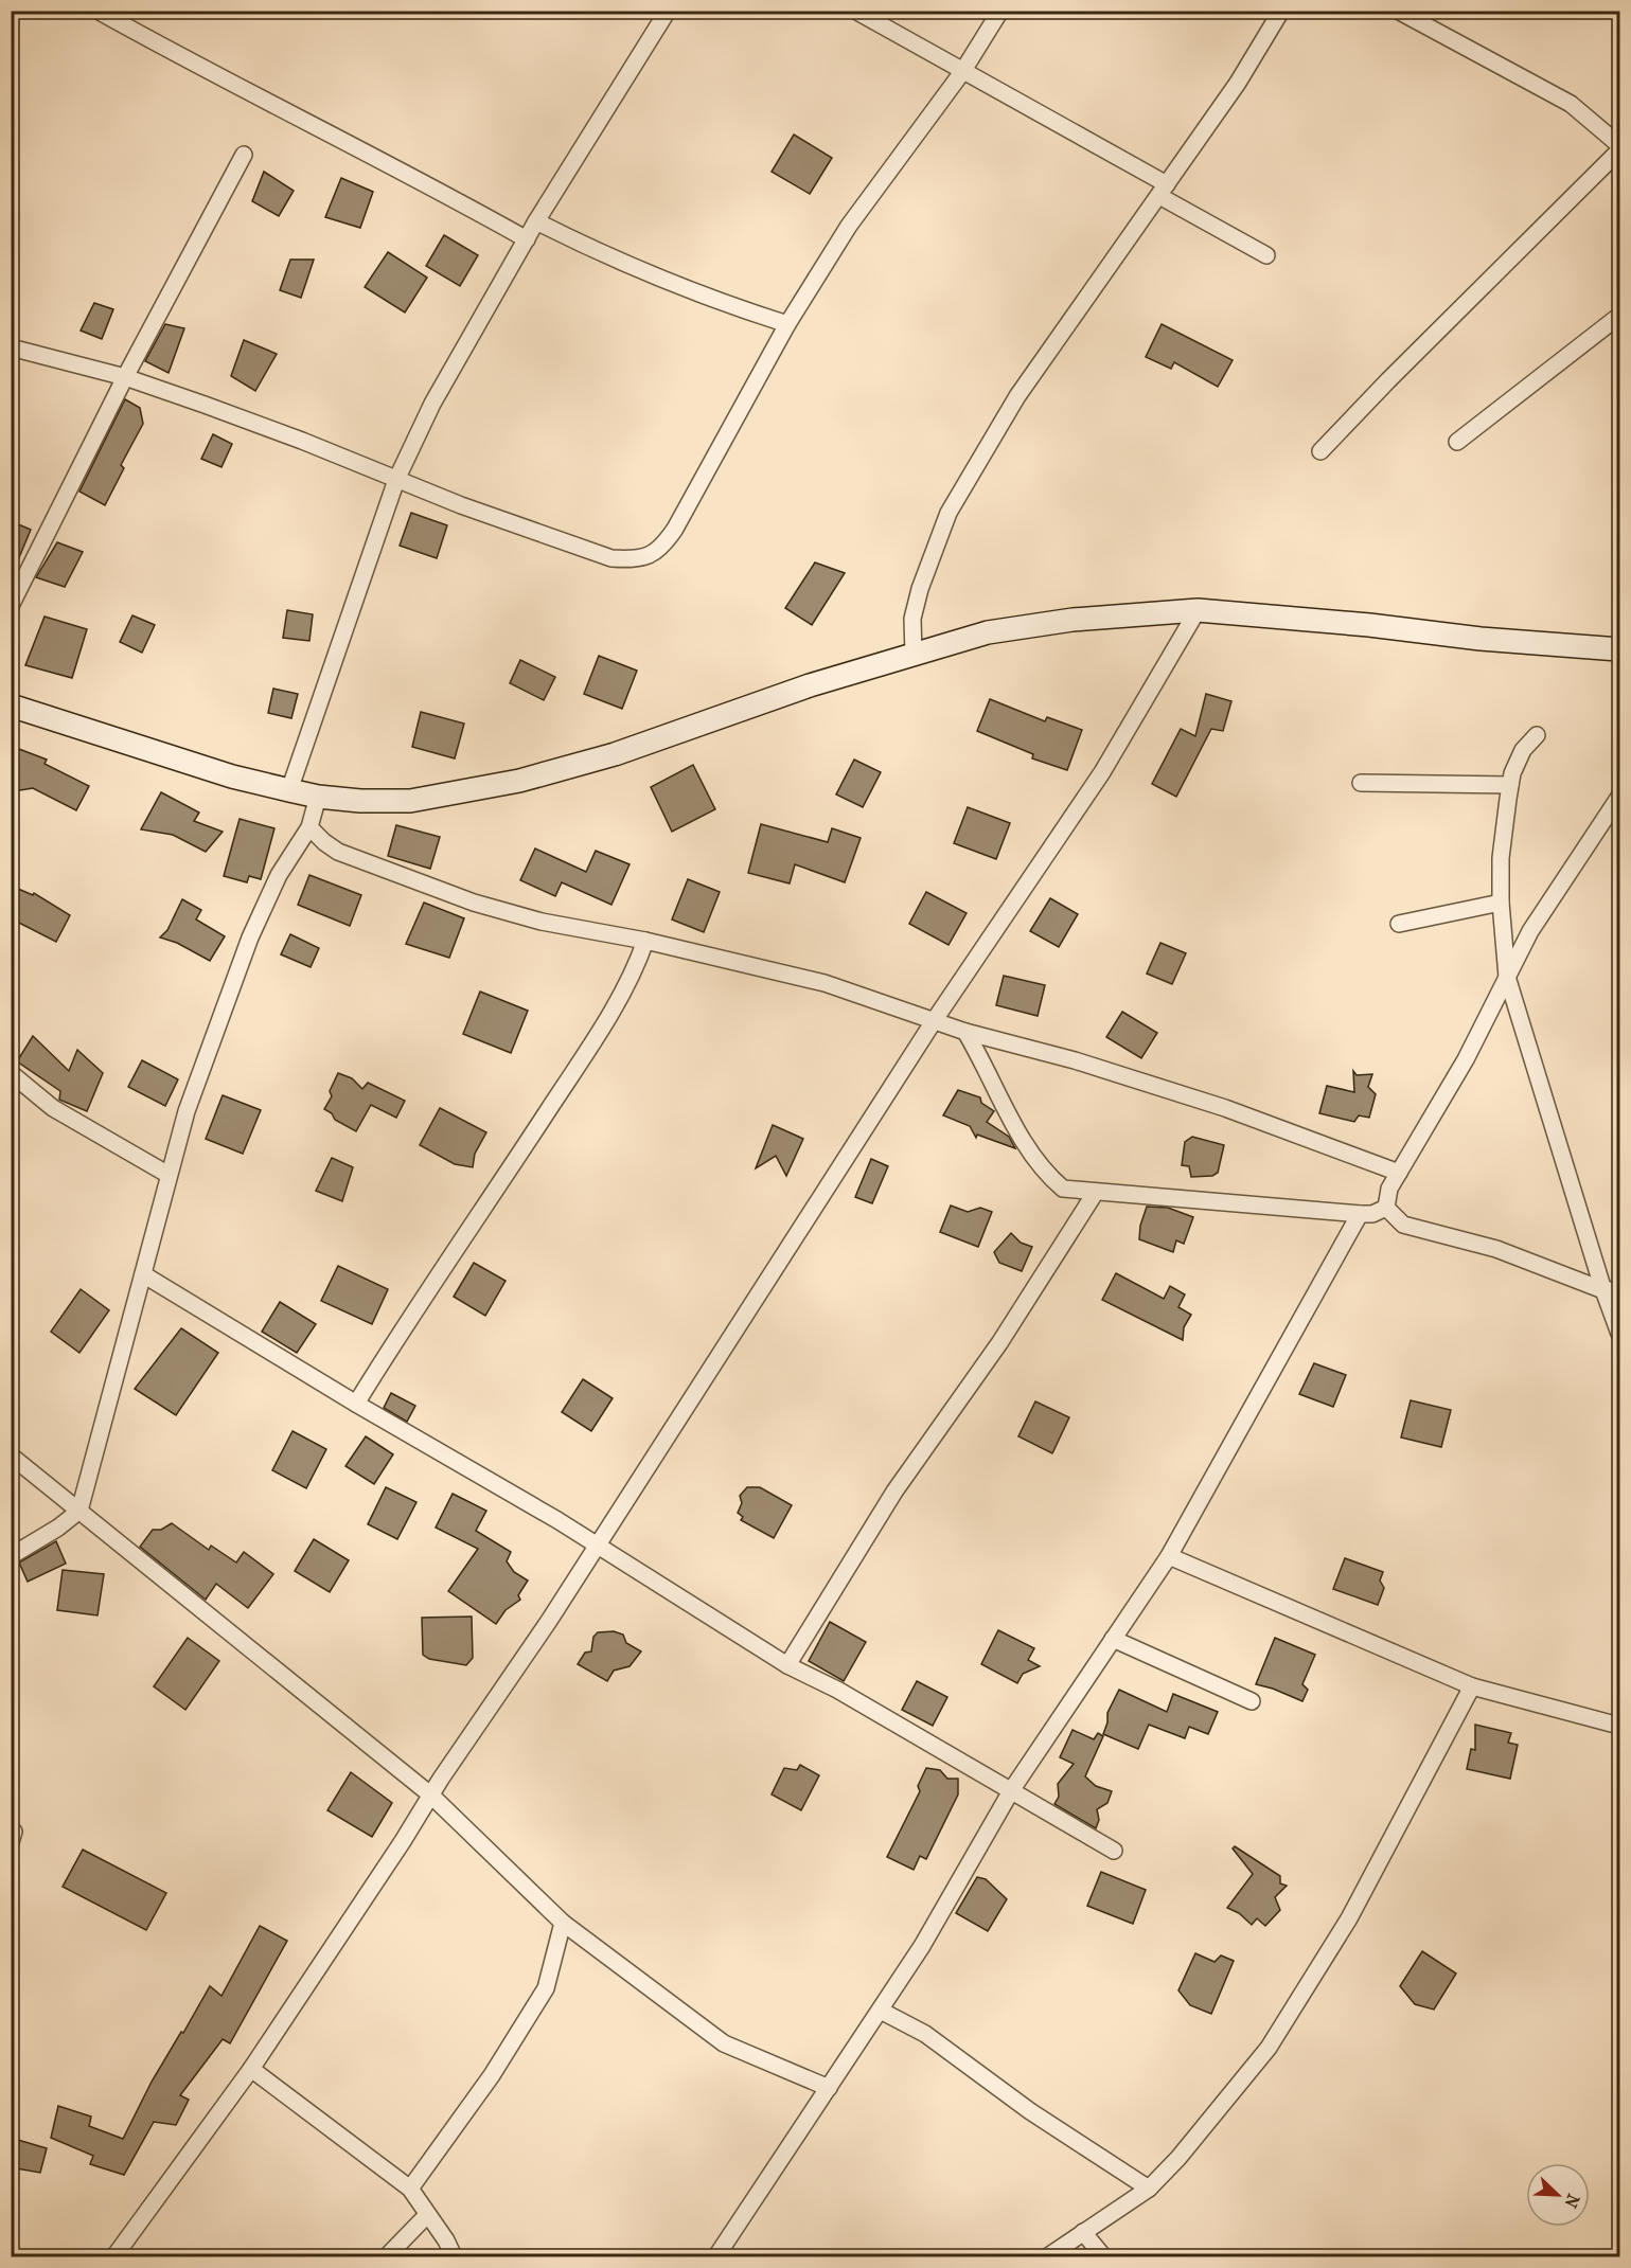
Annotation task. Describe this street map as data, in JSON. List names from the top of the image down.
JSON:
{
  "north": "bottom right"
}
